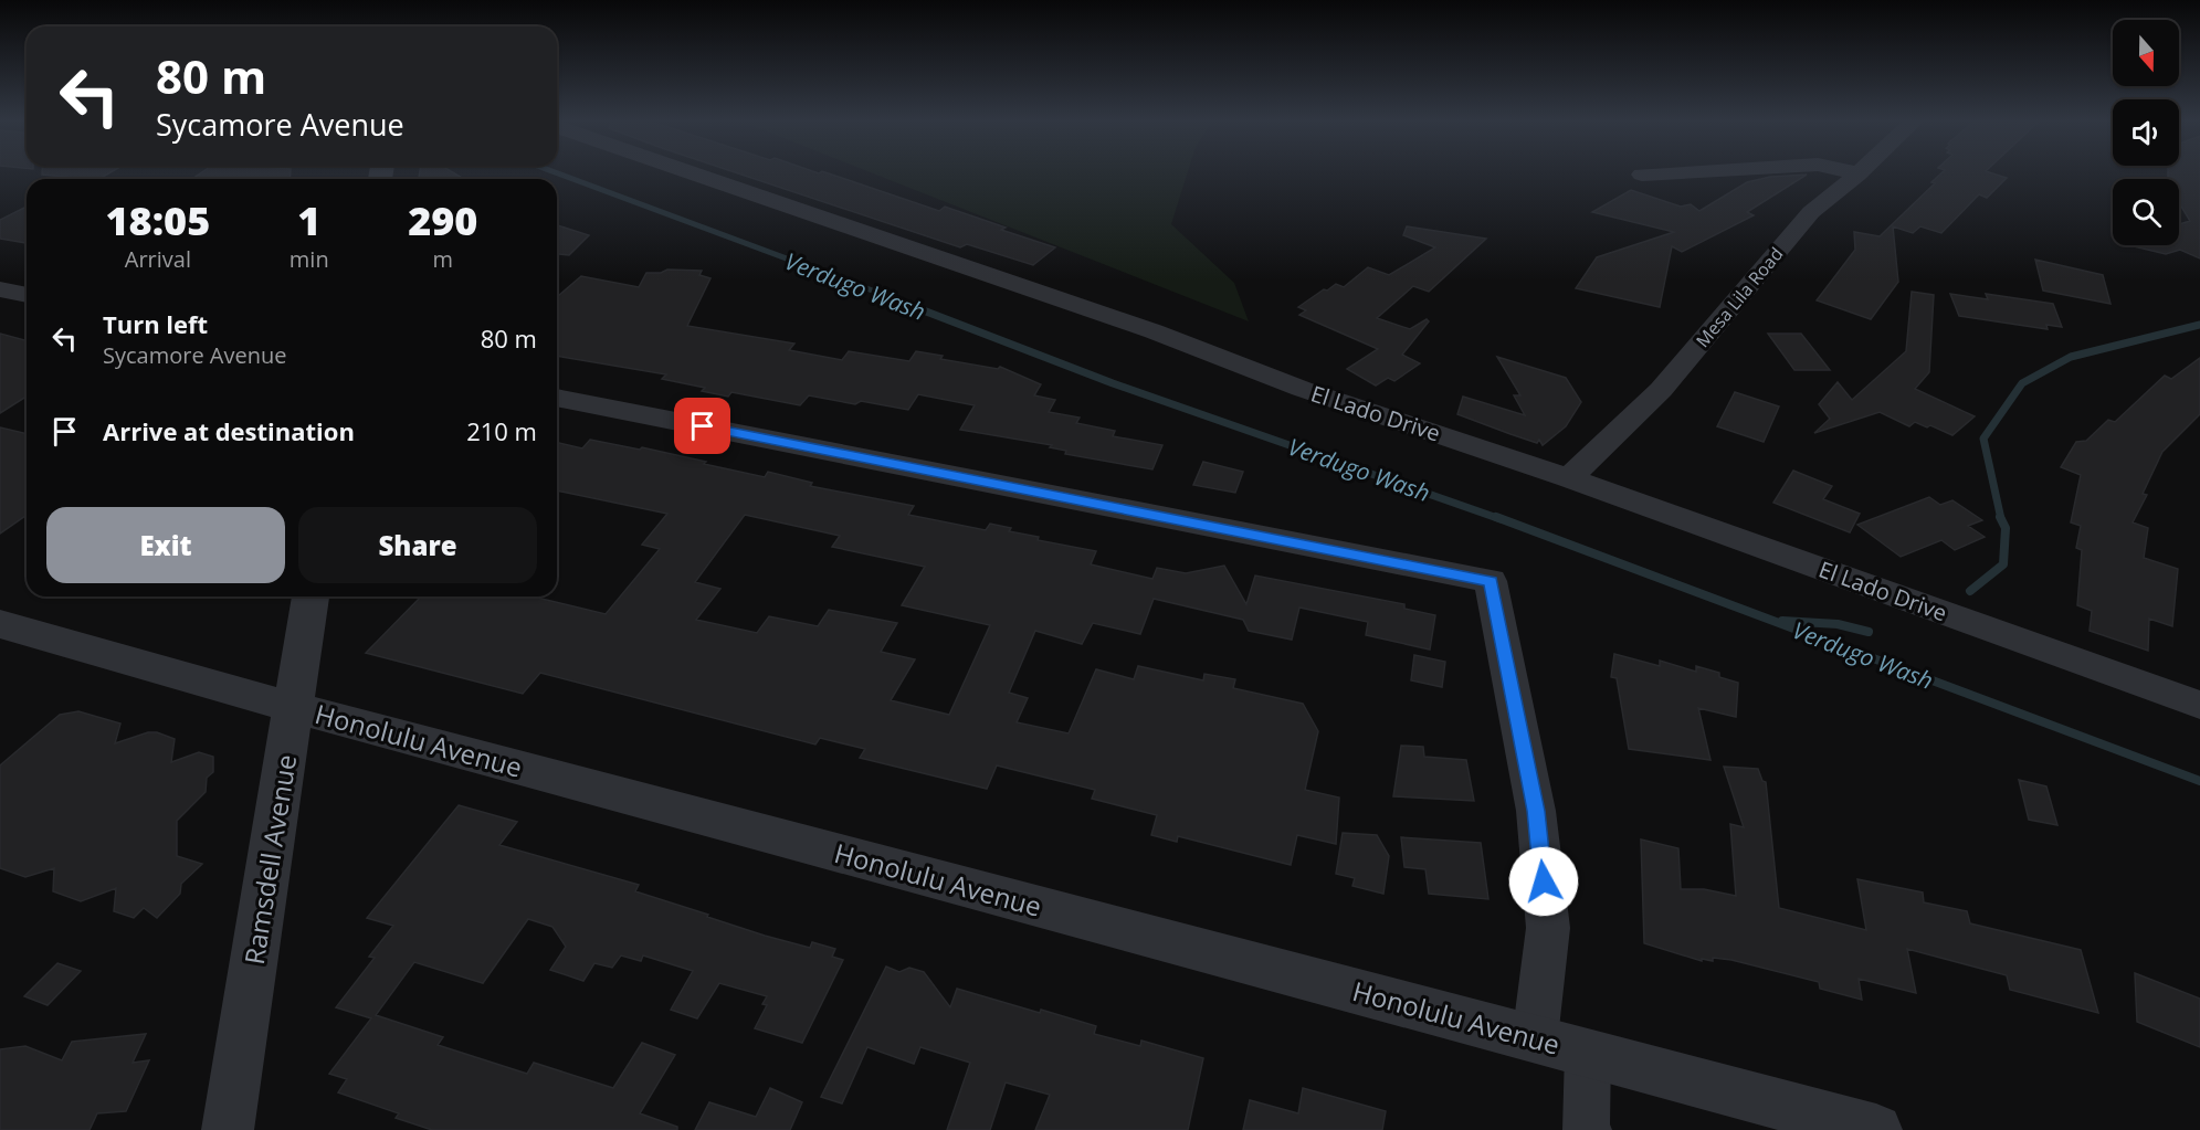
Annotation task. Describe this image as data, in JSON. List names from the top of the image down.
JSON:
{
  "streets": {
    "street": [
      "Mesa Lila Road",
      "El Lado Drive",
      "Honolulu Avenue",
      "Ramsdell Avenue"
    ]
  },
  "crossings": [
    ["Mesa Lila Road", "El Lado Drive"],
    ["Honolulu Avenue", "Ramsdell Avenue"]
  ],
  "water": ["Verdugo Wash"],
  "north": "bottom",
  "page": {
    "turn": ["80 m", "Sycamore Avenue"],
    "eta": [
      "18:05",
      "Arrival",
      "1",
      "min",
      "290",
      "m"
    ],
    "list": [
      {
        "name": "Turn left",
        "note": "Sycamore Avenue",
        "value": "80 m"
      },
      {
        "name": "Arrive at destination",
        "value": "210 m"
      }
    ],
    "buttons": ["Exit", "Share"]
  }
}
